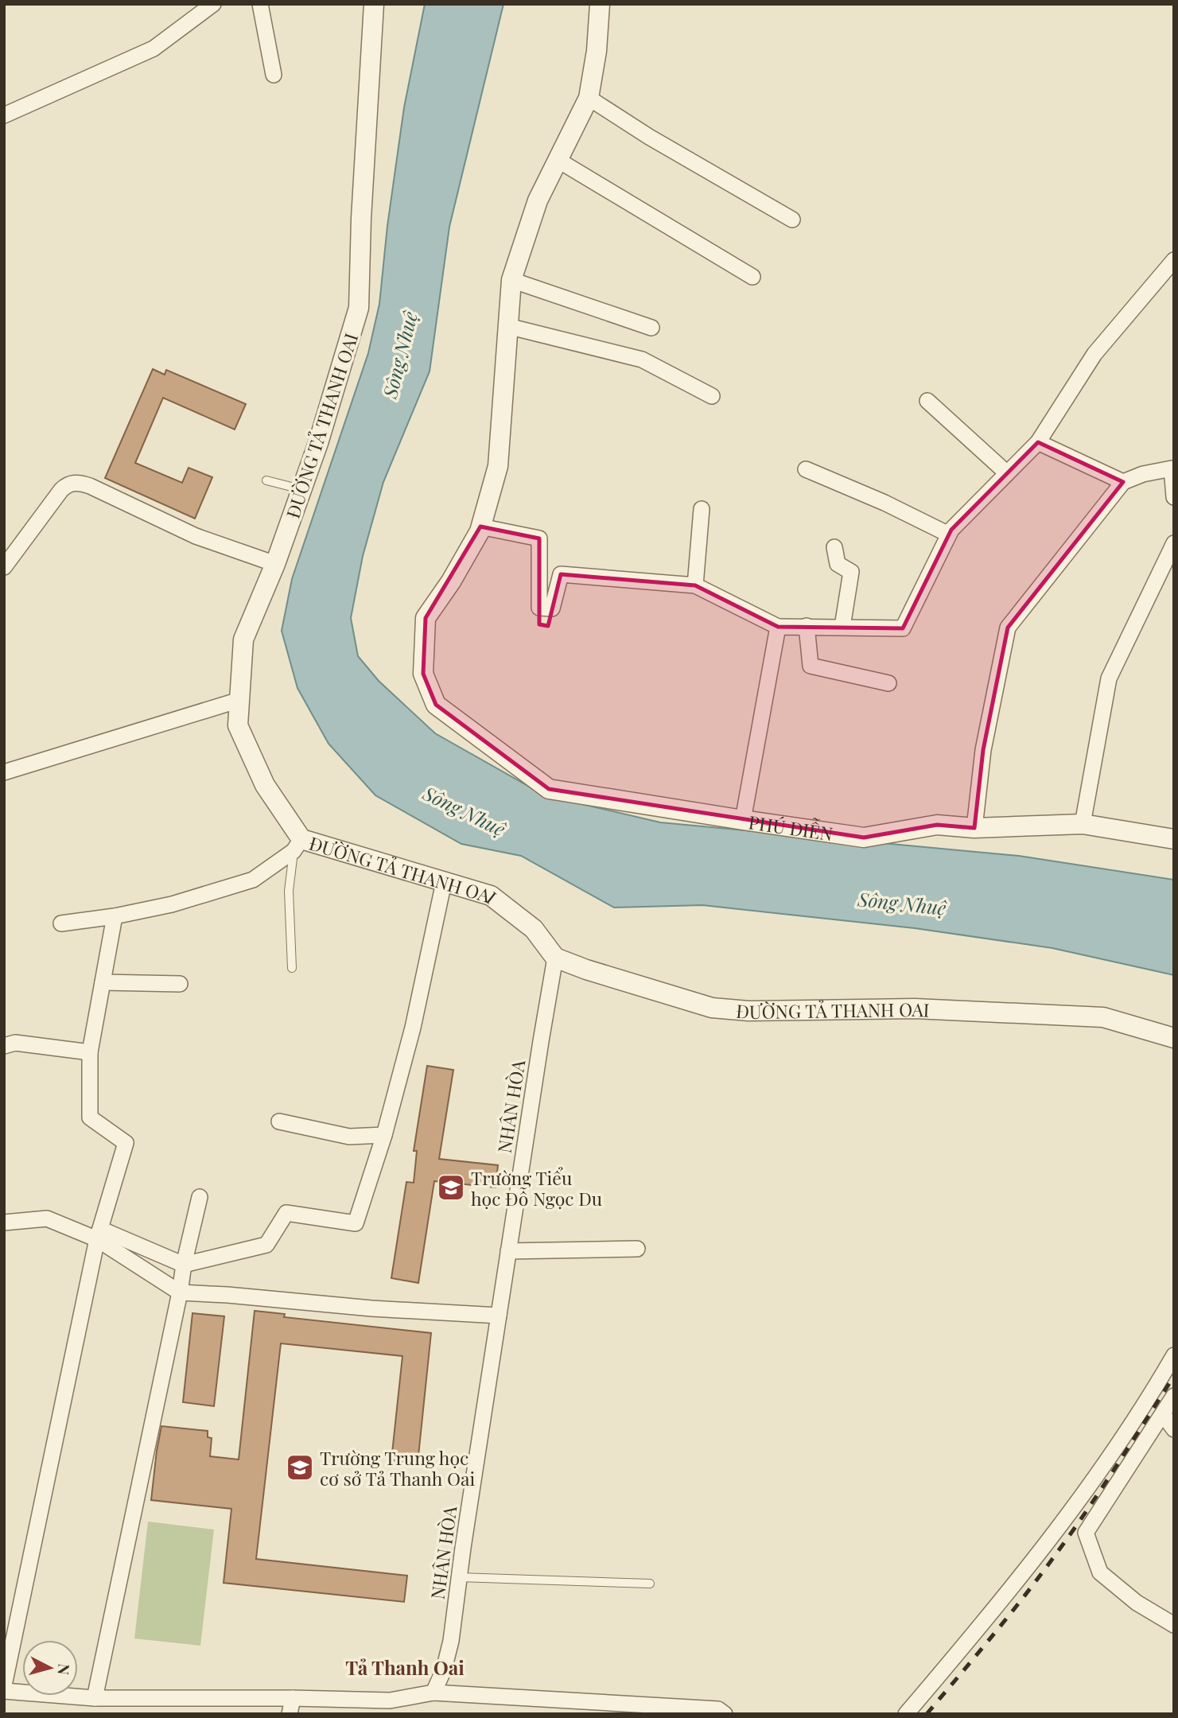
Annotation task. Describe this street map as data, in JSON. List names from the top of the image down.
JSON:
{
  "streets": {
    "street": ["ĐƯỜNG TẢ THANH OAI", "PHÚ DIỄN", "NHÂN HÒA"]
  },
  "crossings": [
    ["ĐƯỜNG TẢ THANH OAI", "NHÂN HÒA"]
  ],
  "districts": ["Tả Thanh Oai"],
  "water": ["Sông Nhuệ"],
  "places": {
    "school or university": ["Trường Tiểu học Đỗ Ngọc Du", "Trường Trung học cơ sở Tả Thanh Oai"]
  },
  "north": "right"
}
